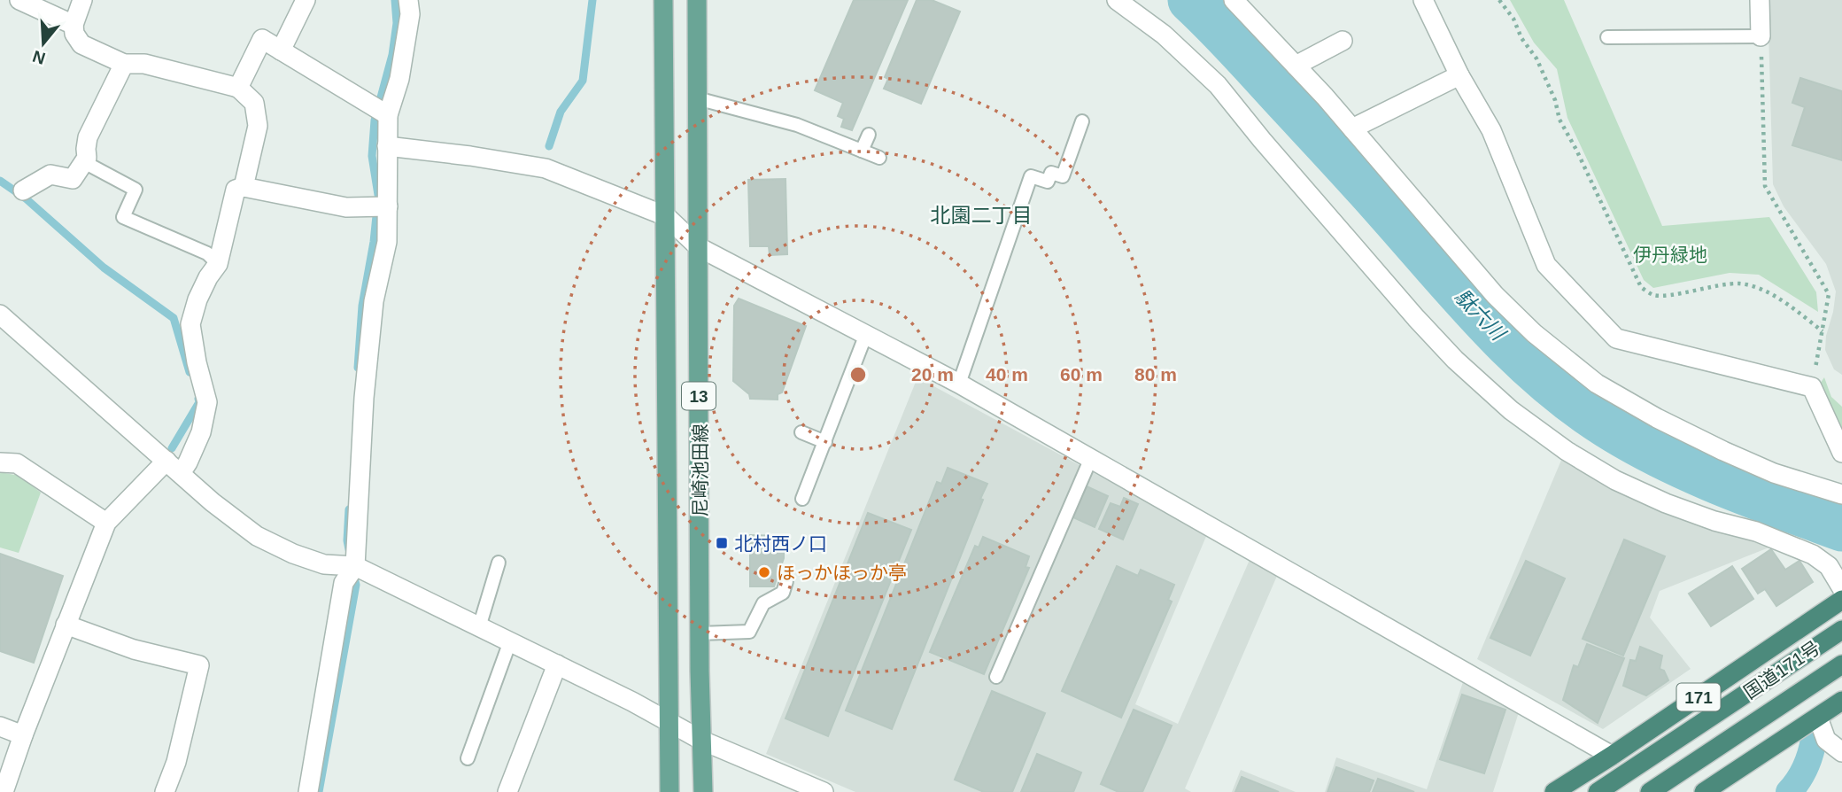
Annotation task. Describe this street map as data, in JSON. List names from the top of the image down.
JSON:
{
  "streets": {
    "highway": ["国道171号", "171"],
    "main road": ["13", "尼崎池田線"]
  },
  "districts": ["北園二丁目"],
  "water": ["駄六川"],
  "parks": ["伊丹緑地"],
  "places": {
    "transit": ["北村西ノ口"],
    "other": ["ほっかほっか亭"]
  },
  "north": "bottom",
  "rings": [
    "20 m",
    "40 m",
    "60 m",
    "80 m"
  ]
}
